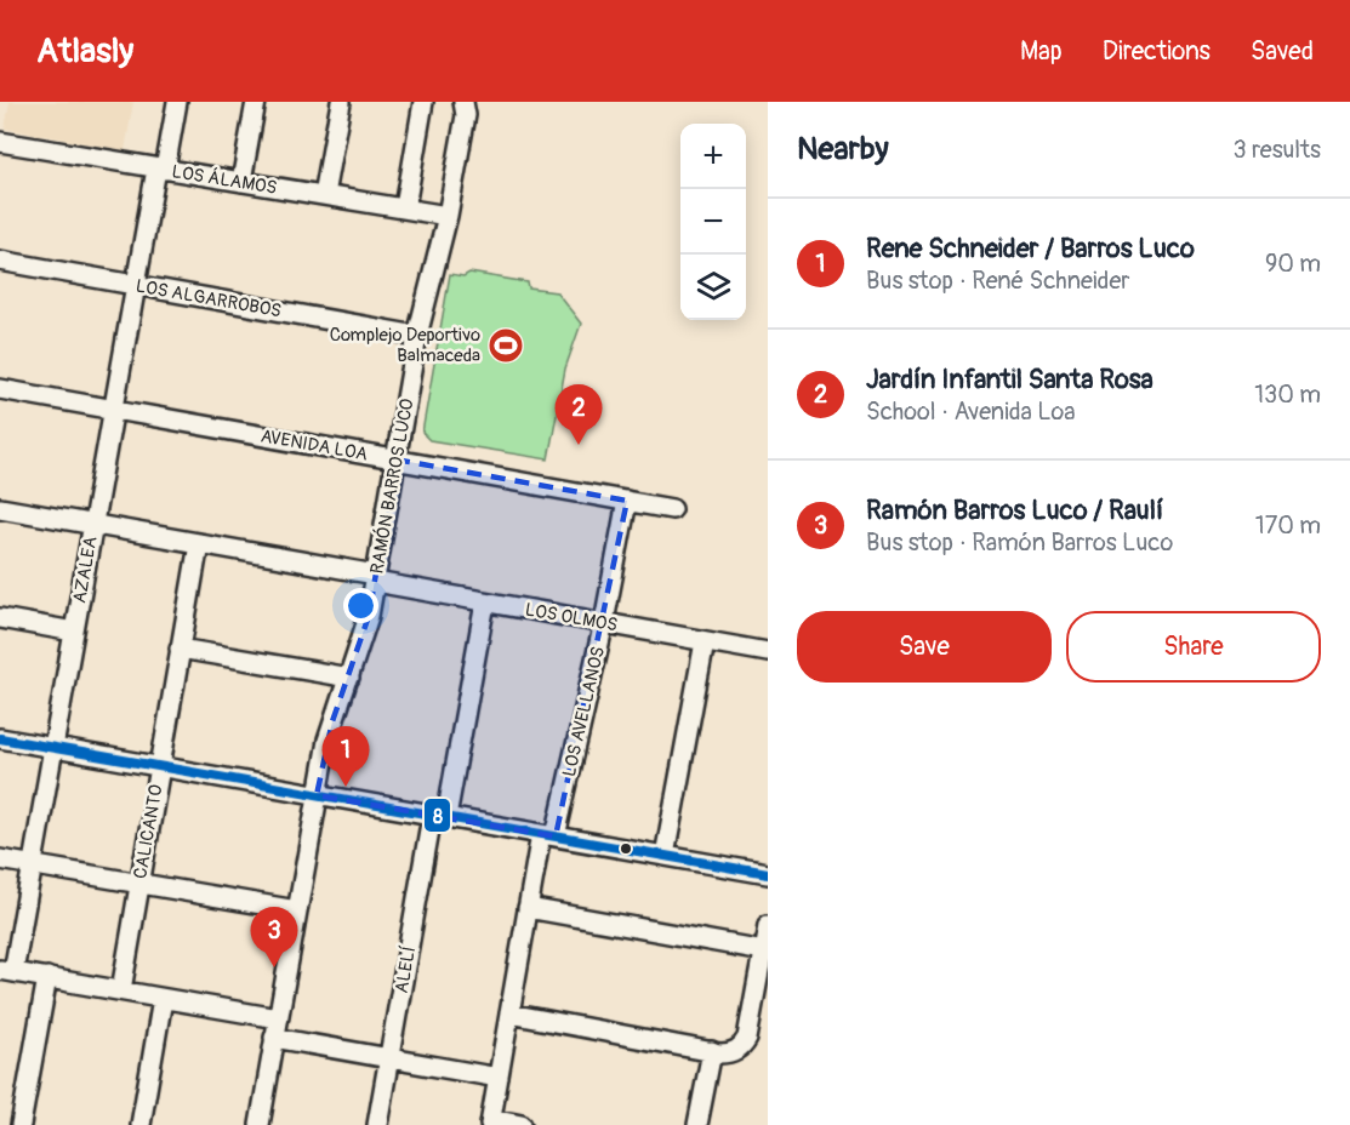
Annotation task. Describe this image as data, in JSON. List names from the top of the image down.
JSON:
{
  "streets": {
    "street": [
      "LOS ÁLAMOS",
      "LOS ALGARROBOS",
      "AVENIDA LOA",
      "RAMÓN BARROS LUCO",
      "AZALEA",
      "LOS OLMOS",
      "LOS AVELLANOS",
      "CALICANTO",
      "ALELÍ"
    ]
  },
  "crossings": [
    ["LOS ÁLAMOS", "RAMÓN BARROS LUCO"],
    ["LOS ÁLAMOS", "AZALEA"],
    ["LOS ALGARROBOS", "RAMÓN BARROS LUCO"],
    ["LOS ALGARROBOS", "AZALEA"],
    ["AVENIDA LOA", "RAMÓN BARROS LUCO"],
    ["AVENIDA LOA", "AZALEA"],
    ["AVENIDA LOA", "LOS AVELLANOS"],
    ["RAMÓN BARROS LUCO", "LOS OLMOS"],
    ["AZALEA", "LOS OLMOS"],
    ["LOS OLMOS", "LOS AVELLANOS"],
    ["LOS OLMOS", "CALICANTO"],
    ["LOS OLMOS", "ALELÍ"]
  ],
  "places": {
    "sports": ["Complejo Deportivo Balmaceda"]
  },
  "lines": ["transit line 8"],
  "page": {
    "header": "Atlasly",
    "nav": ["Map", "Directions", "Saved"],
    "heading": ["Nearby", "3 results"],
    "map_buttons": ["+", "−"],
    "list": [
      {
        "mark": "1",
        "name": "Rene Schneider / Barros Luco",
        "note": "Bus stop · René Schneider",
        "value": "90 m"
      },
      {
        "mark": "2",
        "name": "Jardín Infantil Santa Rosa",
        "note": "School · Avenida Loa",
        "value": "130 m"
      },
      {
        "mark": "3",
        "name": "Ramón Barros Luco / Raulí",
        "note": "Bus stop · Ramón Barros Luco",
        "value": "170 m"
      }
    ],
    "pins": ["2", "1", "3"],
    "buttons": ["Save", "Share"]
  }
}
